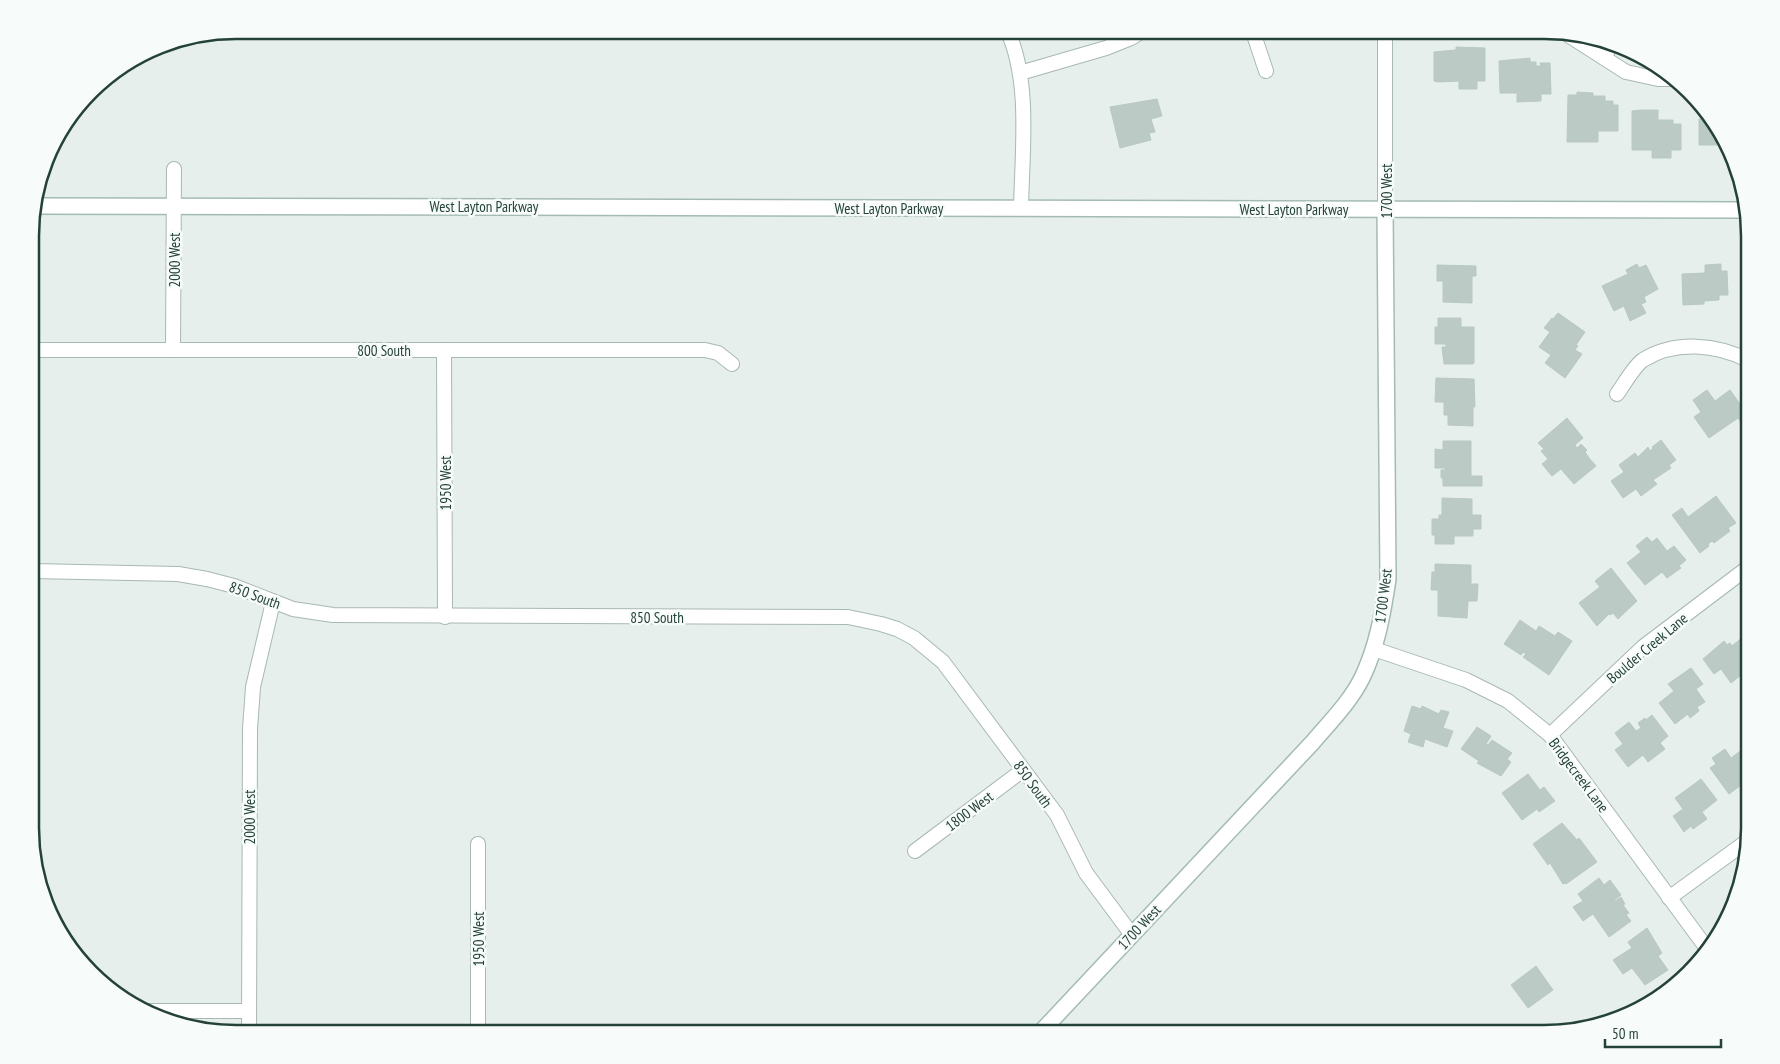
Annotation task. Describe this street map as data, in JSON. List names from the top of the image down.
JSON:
{
  "streets": {
    "main road": ["1700 West", "West Layton Parkway"],
    "street": [
      "2000 West",
      "800 South",
      "1950 West",
      "850 South",
      "Boulder Creek Lane",
      "Bridgecreek Lane",
      "1800 West"
    ]
  },
  "crossings": [
    ["1700 West", "West Layton Parkway"],
    ["1700 West", "850 South"],
    ["1700 West", "Bridgecreek Lane"],
    ["West Layton Parkway", "2000 West"],
    ["2000 West", "800 South"],
    ["2000 West", "850 South"],
    ["800 South", "1950 West"],
    ["1950 West", "850 South"],
    ["850 South", "1800 West"],
    ["Boulder Creek Lane", "Bridgecreek Lane"]
  ],
  "scale_bar": "50 m"
}
